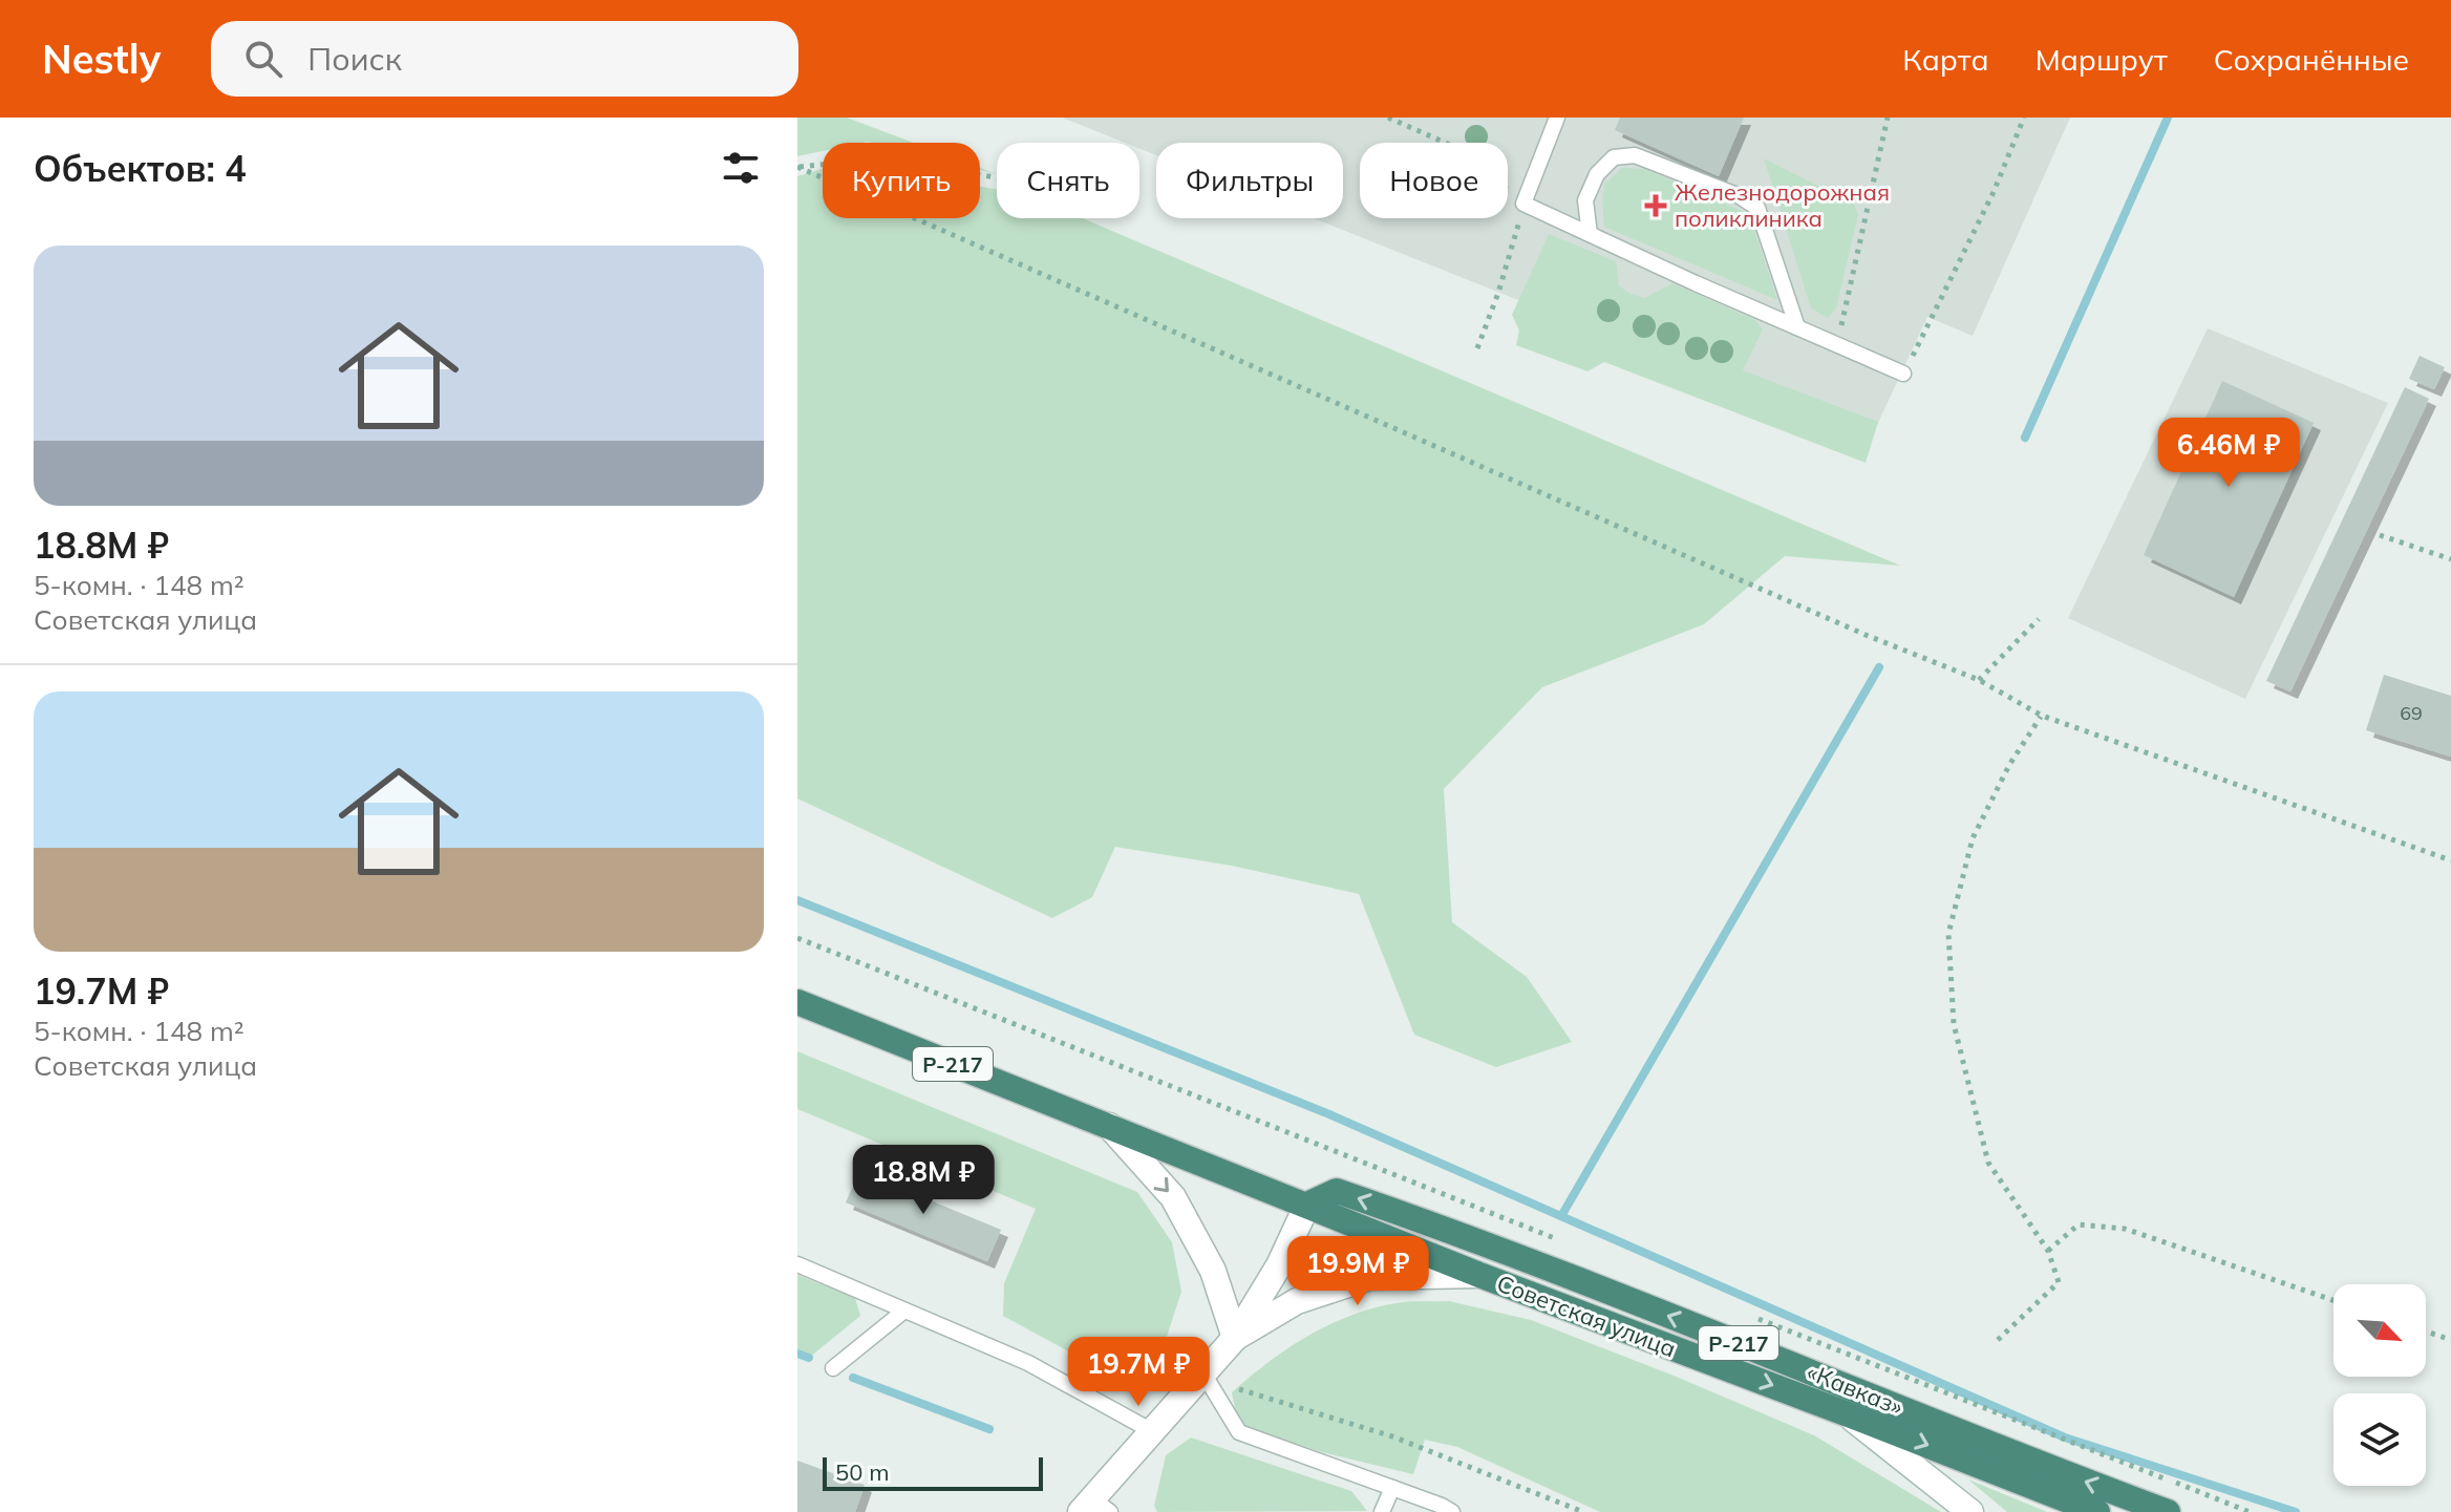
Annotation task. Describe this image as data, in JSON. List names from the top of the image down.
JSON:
{
  "streets": {
    "highway": ["Р-217", "Советская улица", "«Кавказ»"]
  },
  "crossings": [
    ["Советская улица", "«Кавказ»"]
  ],
  "one_way": ["Советская улица", "«Кавказ»"],
  "places": {
    "health": ["Железнодорожная поликлиника"]
  },
  "house_numbers": ["69"],
  "scale_bar": "50 m",
  "north": "bottom right",
  "page": {
    "header": "Nestly",
    "search": "Поиск",
    "nav": ["Карта", "Маршрут", "Сохранённые"],
    "heading": "Объектов: 4",
    "chip": [
      "Купить",
      "Снять",
      "Фильтры",
      "Новое"
    ],
    "list": [
      {
        "name": "18.8M ₽",
        "note": "5-комн. · 148 m² · Советская улица"
      },
      {
        "name": "19.7M ₽",
        "note": "5-комн. · 148 m² · Советская улица"
      }
    ],
    "price": [
      "6.46M ₽",
      "18.8M ₽",
      "19.9M ₽",
      "19.7M ₽"
    ],
    "scale": "50 m"
  }
}
